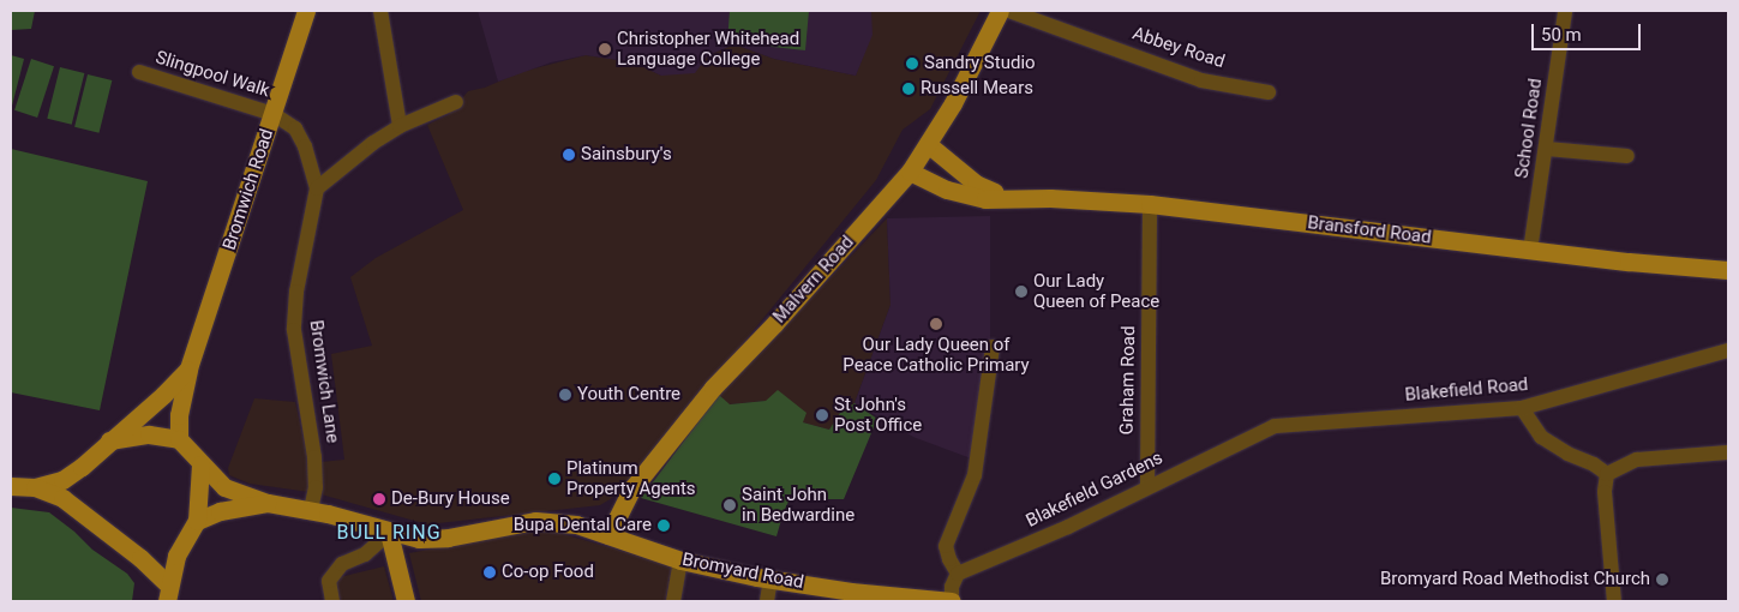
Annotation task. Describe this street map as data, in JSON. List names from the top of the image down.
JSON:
{
  "streets": {
    "main road": [
      "Bromwich Road",
      "Bransford Road",
      "Malvern Road",
      "Bromyard Road"
    ],
    "street": [
      "Abbey Road",
      "Slingpool Walk",
      "School Road",
      "Graham Road",
      "Bromwich Lane",
      "Blakefield Road",
      "Blakefield Gardens"
    ]
  },
  "crossings": [
    ["Slingpool Walk", "Bromwich Road"],
    ["Slingpool Walk", "Bromwich Lane"],
    ["School Road", "Bransford Road"],
    ["Bromwich Road", "Bromwich Lane"],
    ["Bransford Road", "Malvern Road"],
    ["Bransford Road", "Graham Road"],
    ["Malvern Road", "Bromyard Road"],
    ["Graham Road", "Blakefield Gardens"],
    ["Bromwich Lane", "Bromyard Road"],
    ["Blakefield Road", "Blakefield Gardens"]
  ],
  "districts": ["BULL RING"],
  "places": [
    "Christopher Whitehead Language College",
    "Sandry Studio",
    "Russell Mears",
    "Sainsbury's",
    "Our Lady Queen of Peace",
    "Our Lady Queen of Peace Catholic Primary",
    "Youth Centre",
    "St John's Post Office",
    "Platinum Property Agents",
    "De-Bury House",
    "Saint John in Bedwardine",
    "Bupa Dental Care",
    "Co-op Food",
    "Bromyard Road Methodist Church"
  ],
  "scale_bar": "50 m"
}
